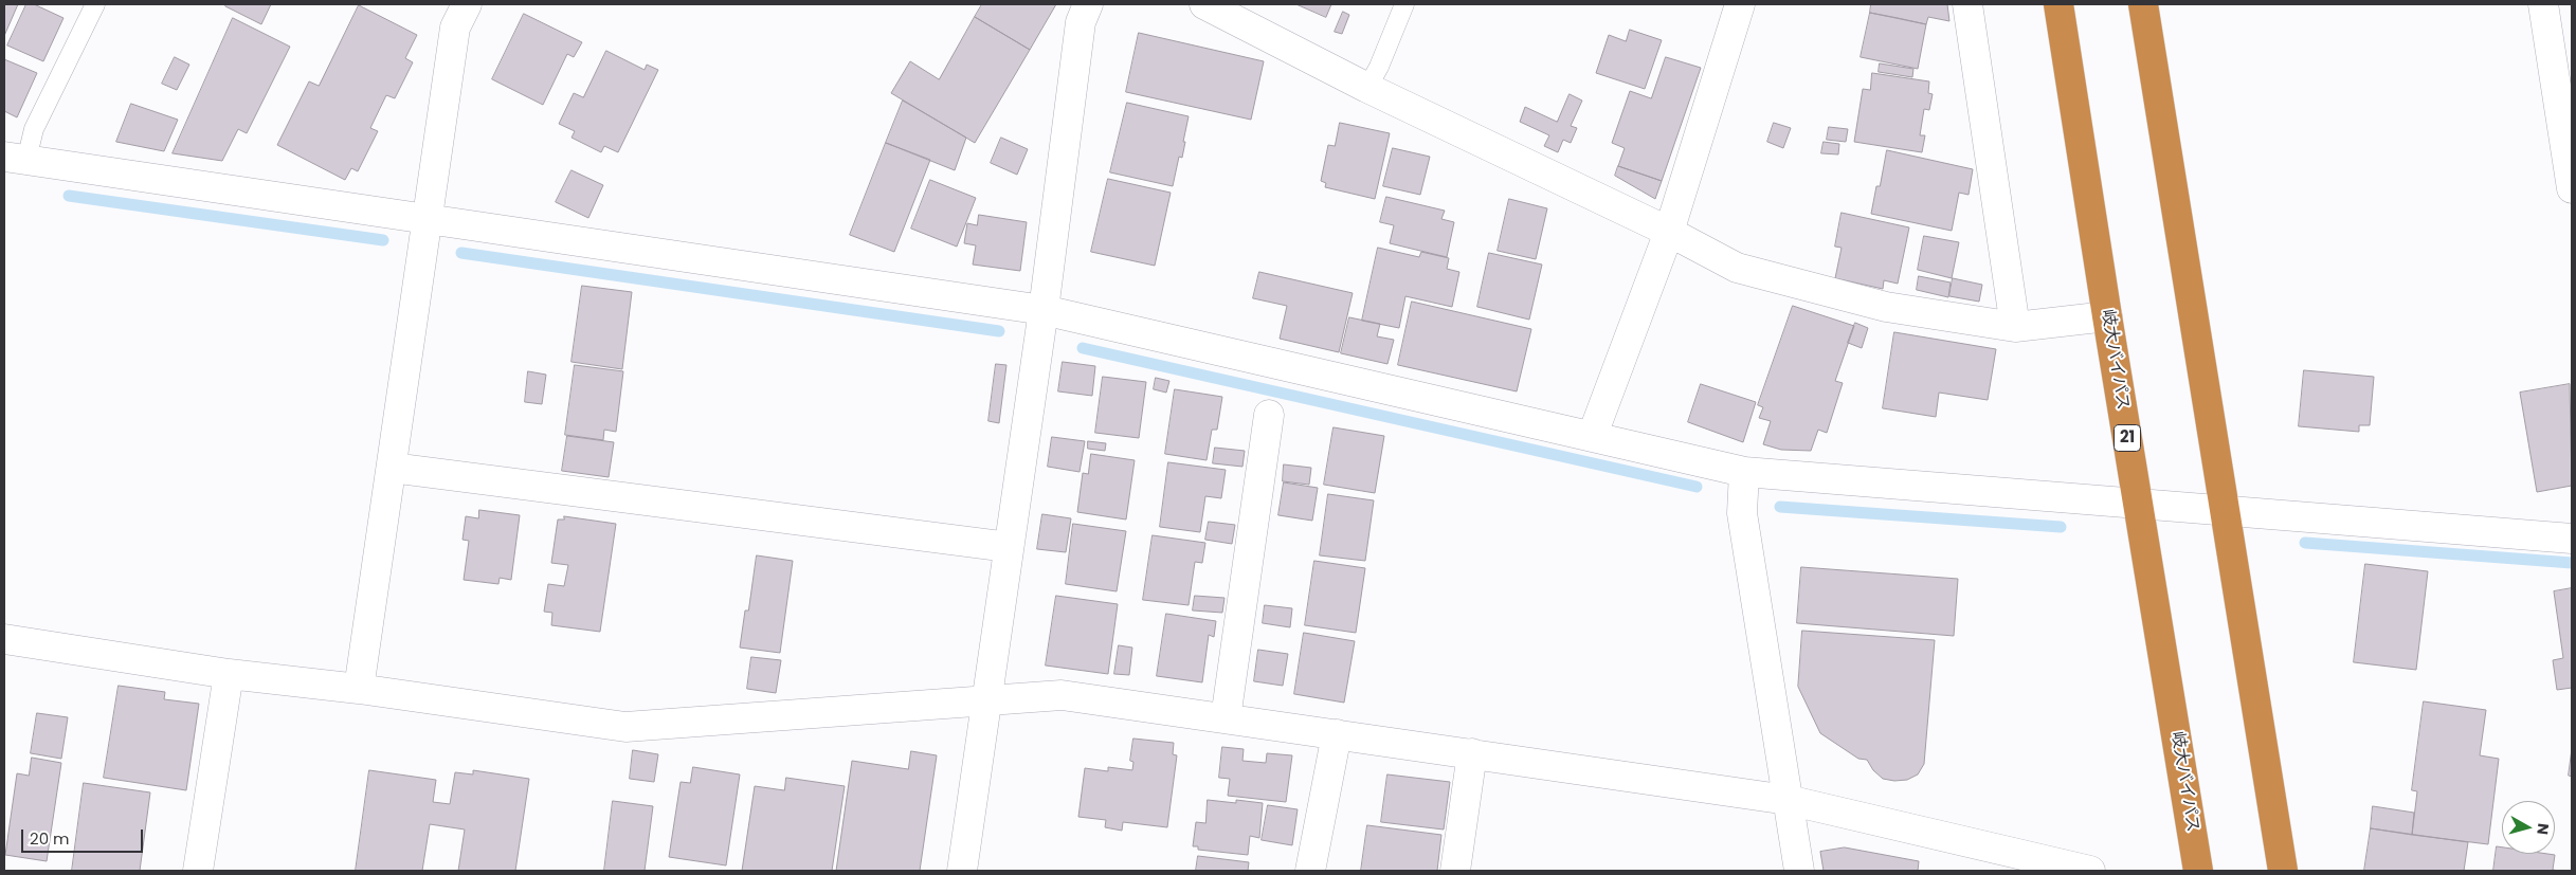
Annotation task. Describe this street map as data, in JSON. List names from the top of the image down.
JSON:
{
  "streets": {
    "highway": ["岐大バイパス", "21"]
  },
  "scale_bar": "20 m",
  "north": "right"
}
